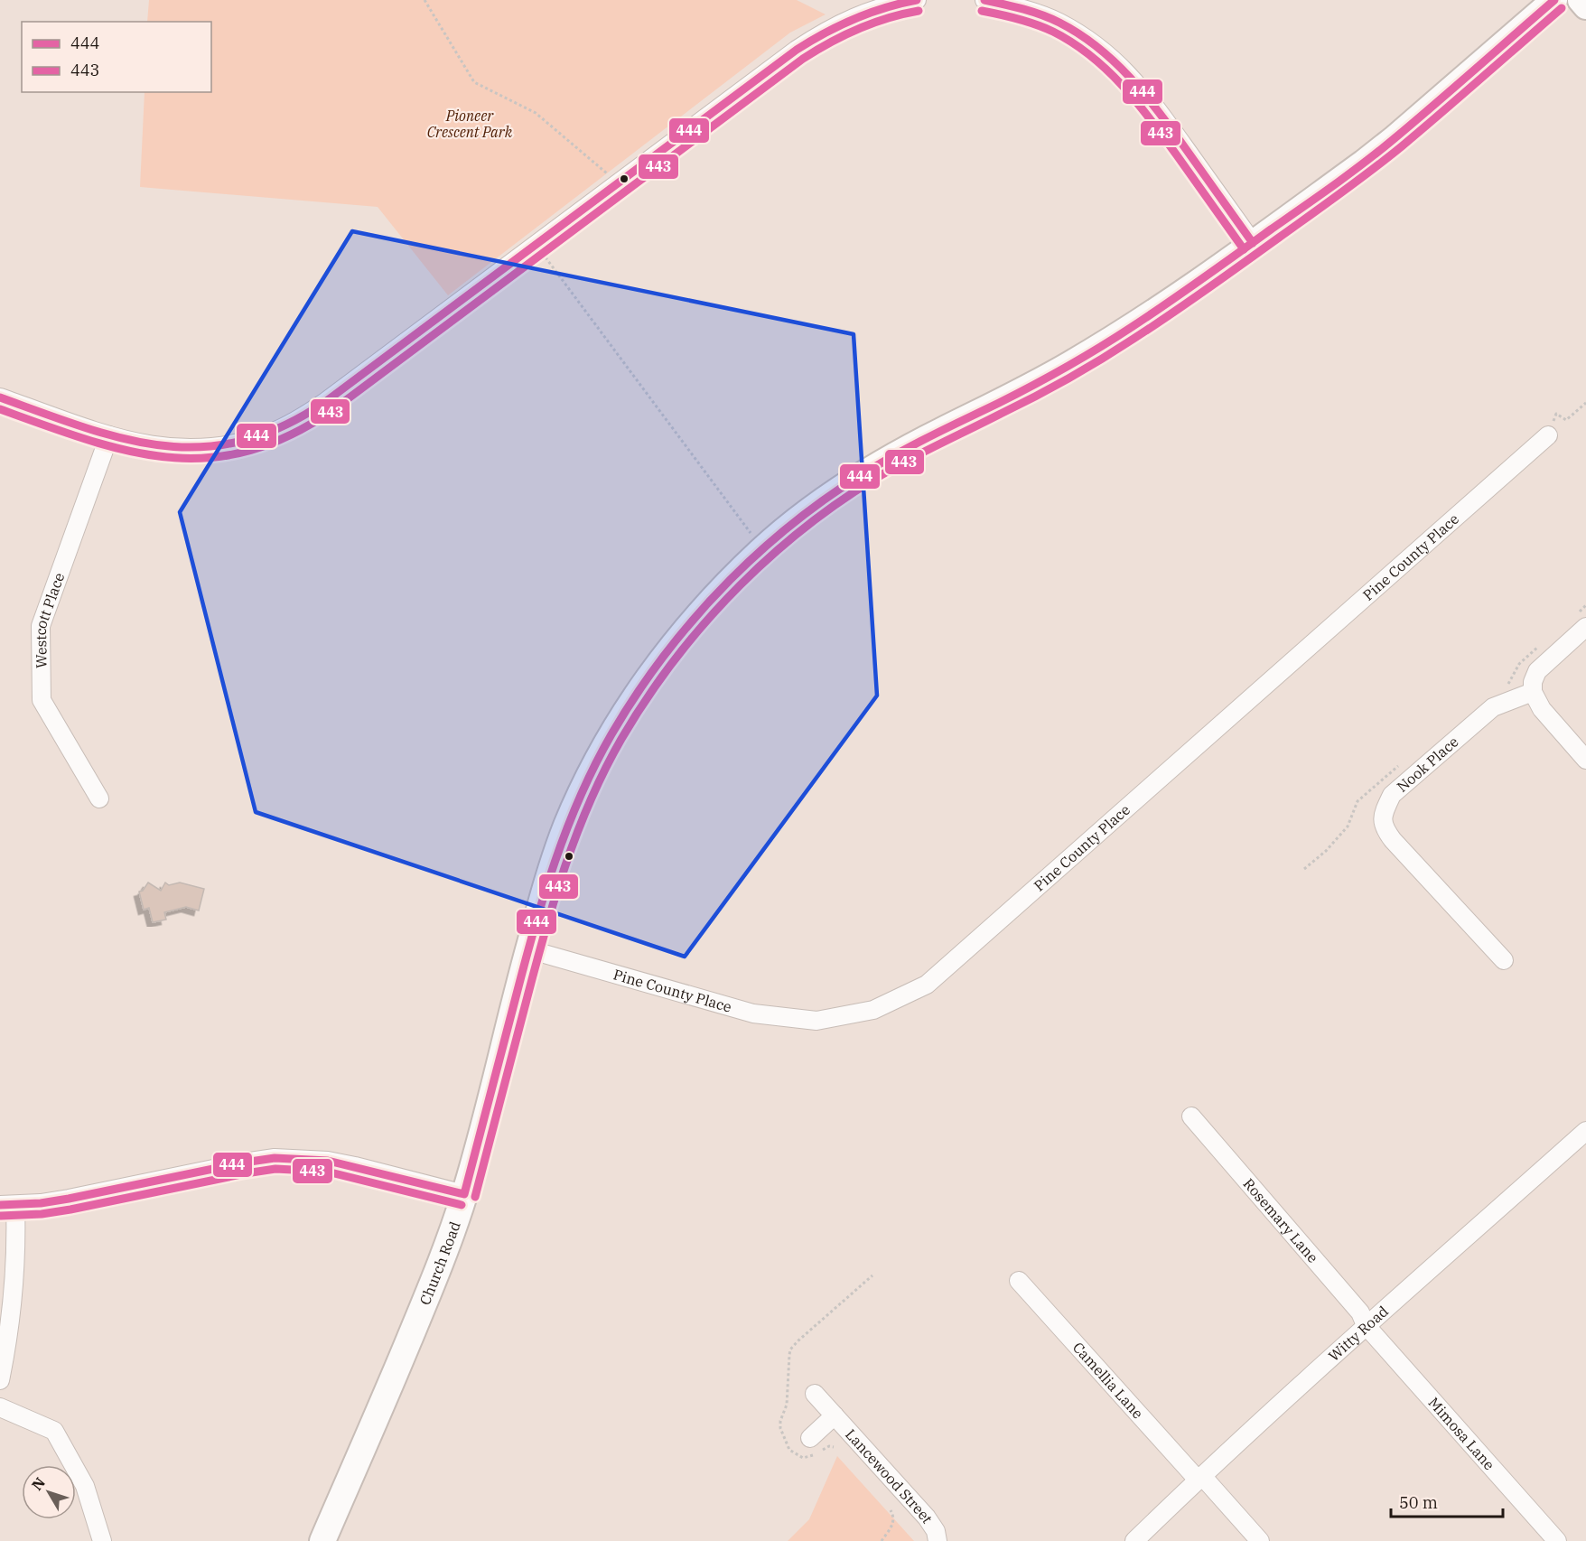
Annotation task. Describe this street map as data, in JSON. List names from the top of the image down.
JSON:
{
  "streets": {
    "main road": ["Church Road"],
    "street": [
      "Pine County Place",
      "Westcott Place",
      "Nook Place",
      "Rosemary Lane",
      "Witty Road",
      "Camellia Lane",
      "Mimosa Lane",
      "Lancewood Street"
    ]
  },
  "crossings": [
    ["Pine County Place", "Church Road"],
    ["Rosemary Lane", "Witty Road"],
    ["Rosemary Lane", "Mimosa Lane"],
    ["Witty Road", "Camellia Lane"],
    ["Witty Road", "Mimosa Lane"]
  ],
  "parks": ["Pioneer Crescent Park"],
  "lines": ["transit line 444", "transit line 443"],
  "legend": ["444", "443"],
  "scale_bar": "50 m",
  "north": "top left"
}
